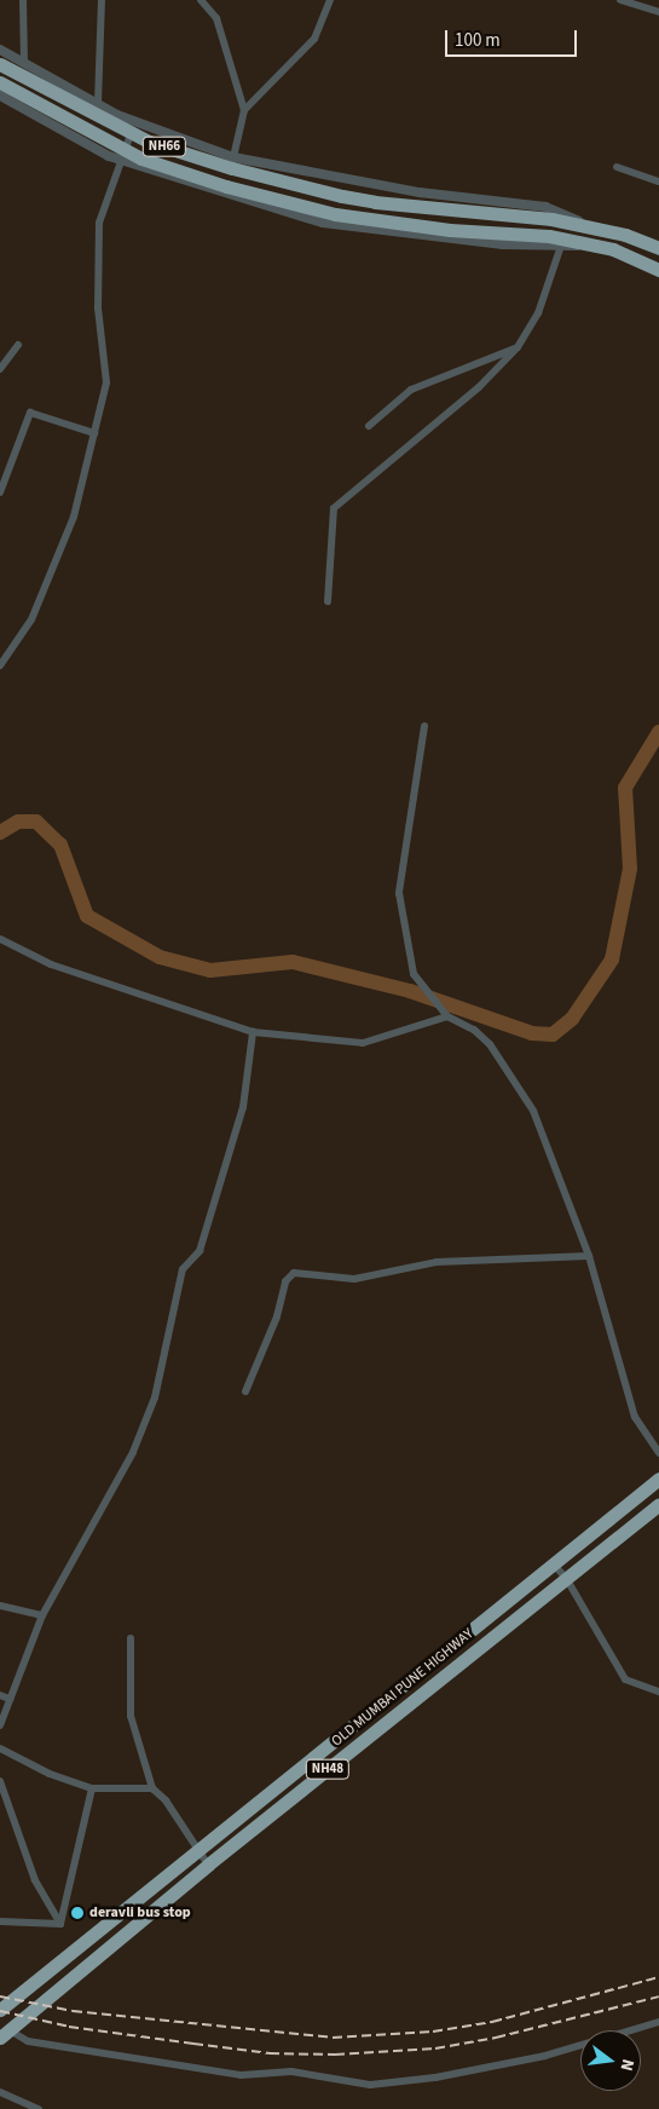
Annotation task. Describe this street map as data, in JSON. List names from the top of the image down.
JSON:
{
  "streets": {
    "highway": ["NH66", "OLD MUMBAI PUNE HIGHWAY", "NH48"]
  },
  "places": ["deravli bus stop"],
  "scale_bar": "100 m",
  "north": "right"
}
